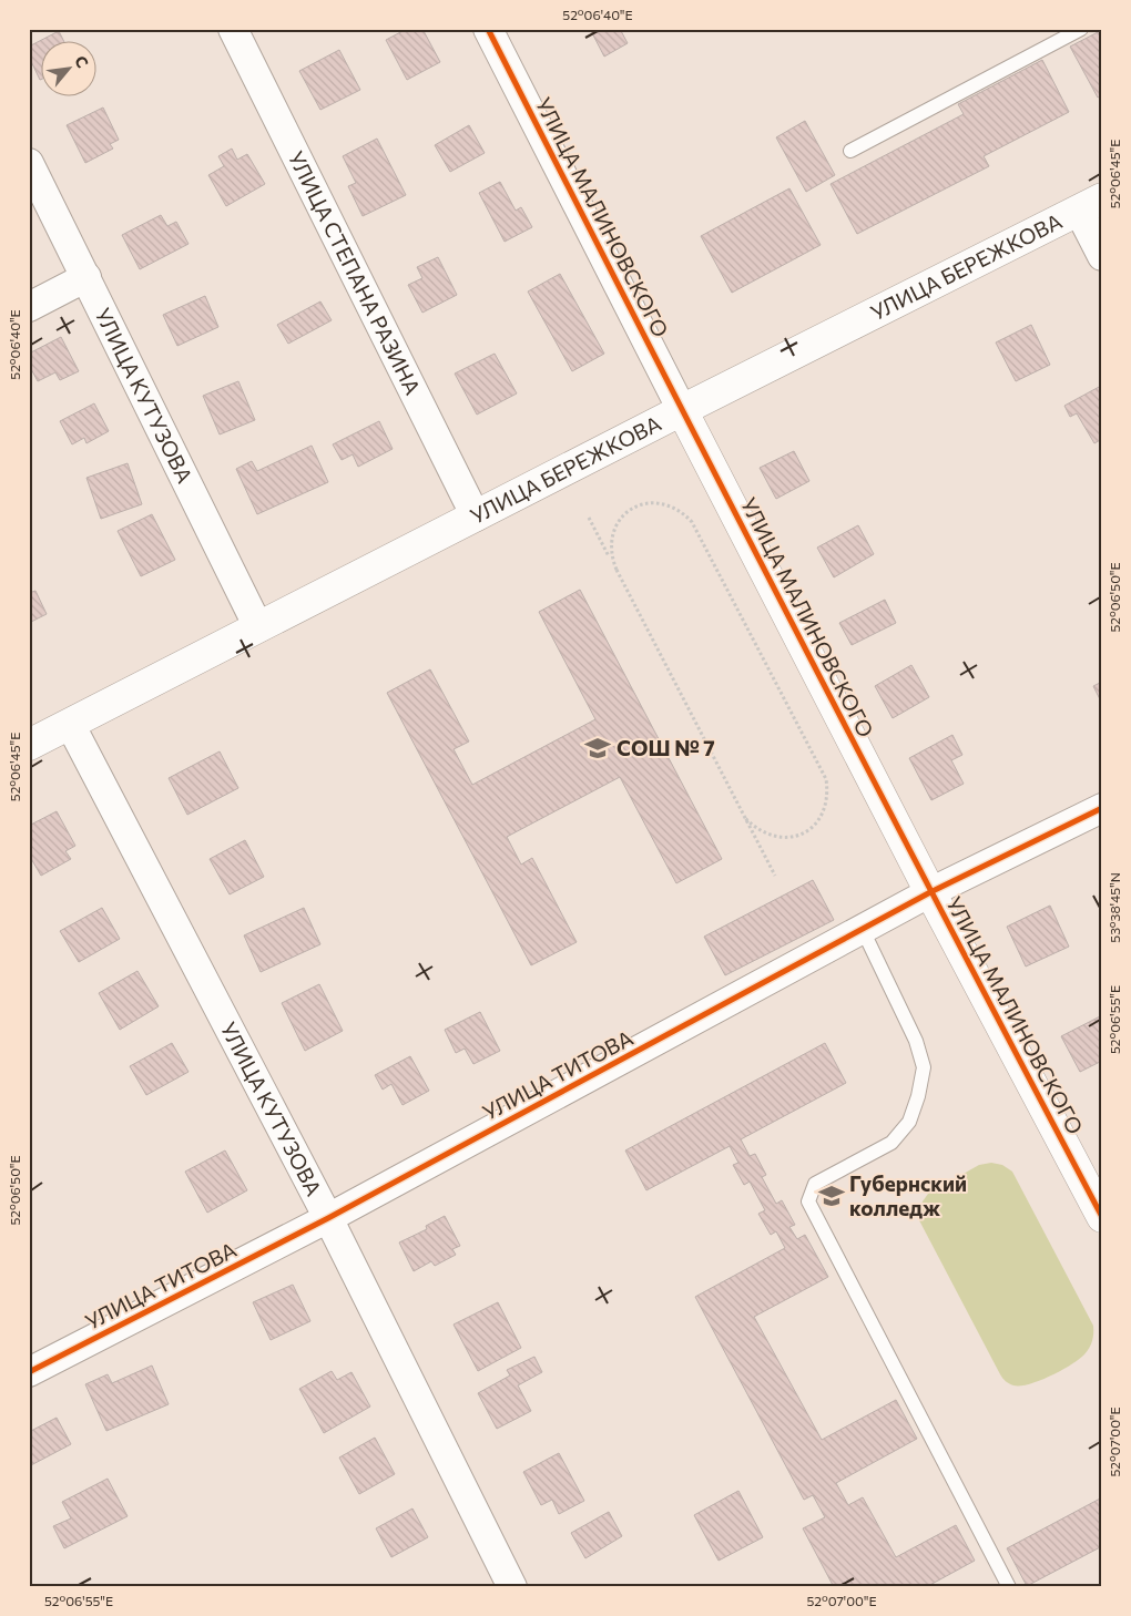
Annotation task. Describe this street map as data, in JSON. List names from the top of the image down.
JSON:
{
  "streets": {
    "street": [
      "УЛИЦА МАЛИНОВСКОГО",
      "УЛИЦА БЕРЕЖКОВА",
      "УЛИЦА СТЕПАНА РАЗИНА",
      "УЛИЦА КУТУЗОВА",
      "УЛИЦА ТИТОВА"
    ]
  },
  "crossings": [
    ["УЛИЦА МАЛИНОВСКОГО", "УЛИЦА БЕРЕЖКОВА"],
    ["УЛИЦА МАЛИНОВСКОГО", "УЛИЦА ТИТОВА"],
    ["УЛИЦА БЕРЕЖКОВА", "УЛИЦА СТЕПАНА РАЗИНА"],
    ["УЛИЦА БЕРЕЖКОВА", "УЛИЦА КУТУЗОВА"],
    ["УЛИЦА КУТУЗОВА", "УЛИЦА ТИТОВА"]
  ],
  "places": {
    "school or university": ["СОШ № 7", "Губернский колледж"]
  },
  "north": "top right",
  "coordinates": [
    "52°06'40\"E",
    "52°06'45\"E",
    "52°06'50\"E",
    "53°38'45\"N",
    "52°06'55\"E",
    "52°07'00\"E"
  ]
}
